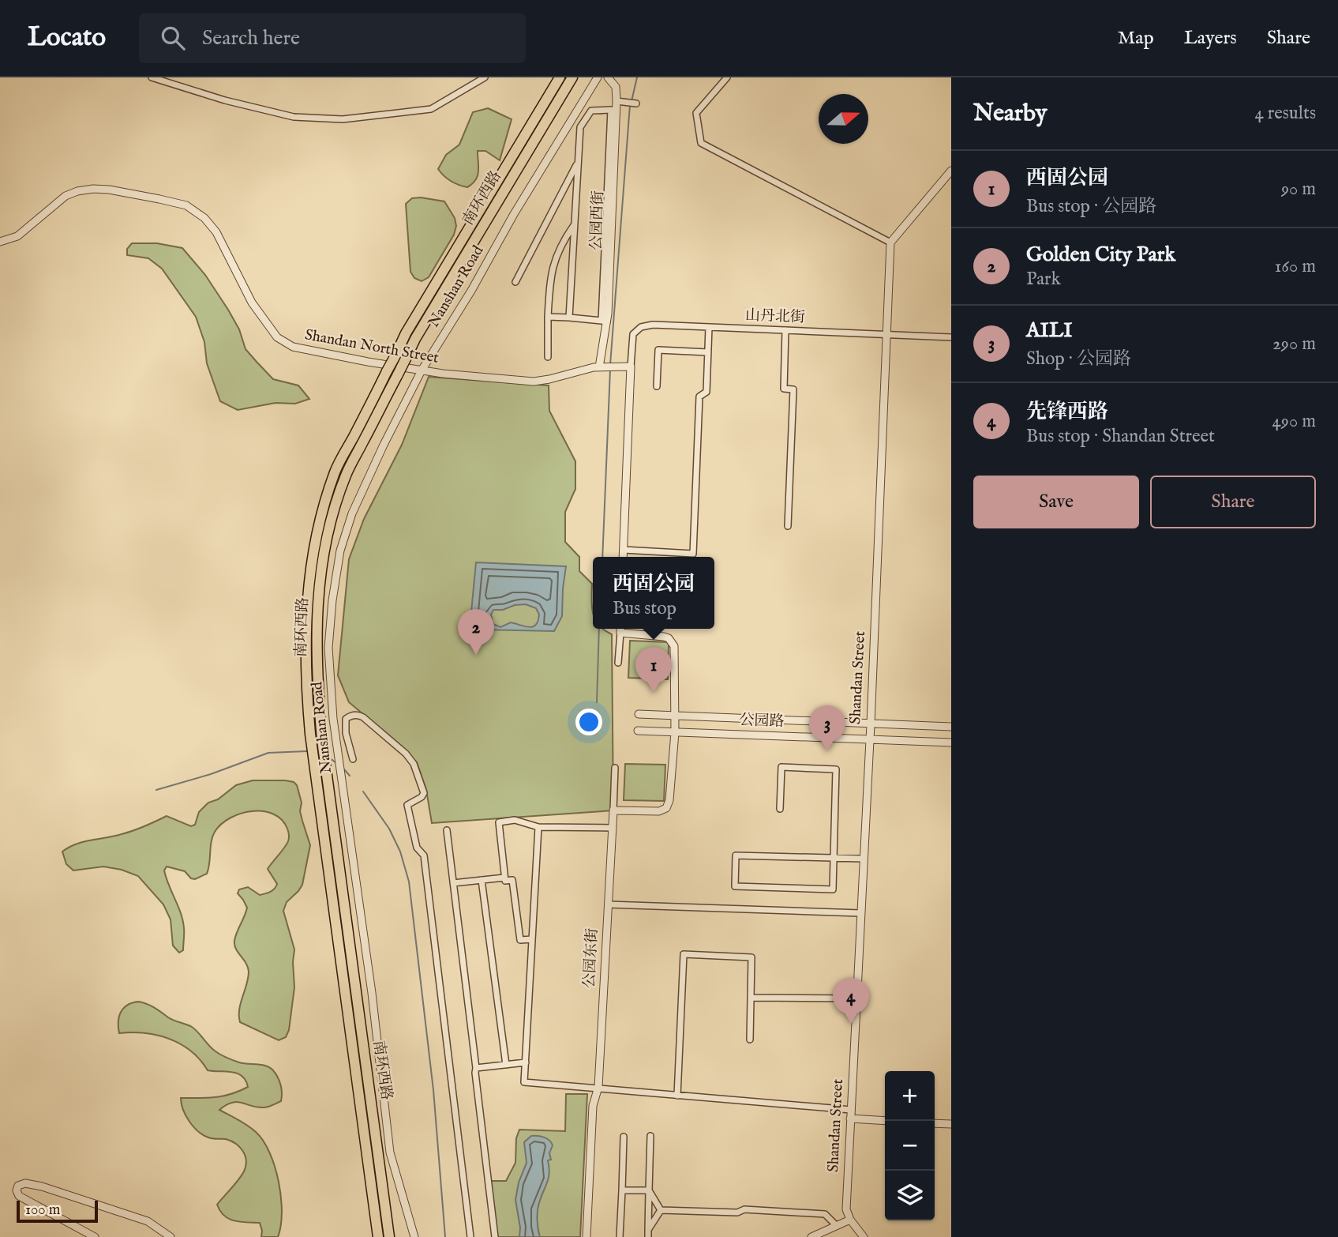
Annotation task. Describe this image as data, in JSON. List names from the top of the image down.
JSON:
{
  "streets": {
    "highway": ["南环西路"],
    "street": [
      "公园西街",
      "Nanshan Road",
      "山丹北街",
      "Shandan North Street",
      "Shandan Street",
      "公园路",
      "公园东街"
    ]
  },
  "crossings": [
    ["公园西街", "Shandan North Street"],
    ["Nanshan Road", "Shandan North Street"],
    ["山丹北街", "Shandan North Street"],
    ["山丹北街", "Shandan Street"],
    ["Shandan Street", "公园路"]
  ],
  "scale_bar": "100 m",
  "north": "right",
  "page": {
    "header": "Locato",
    "search": "Search here",
    "nav": ["Map", "Layers", "Share"],
    "heading": ["Nearby", "4 results"],
    "list": [
      {
        "mark": "1",
        "name": "西固公园",
        "note": "Bus stop · 公园路",
        "value": "90 m"
      },
      {
        "mark": "2",
        "name": "Golden City Park",
        "note": "Park",
        "value": "160 m"
      },
      {
        "mark": "3",
        "name": "AILI",
        "note": "Shop · 公园路",
        "value": "290 m"
      },
      {
        "mark": "4",
        "name": "先锋西路",
        "note": "Bus stop · Shandan Street",
        "value": "490 m"
      }
    ],
    "buttons": ["Save", "Share"],
    "popup": ["西固公园", "Bus stop"],
    "pins": [
      "2",
      "1",
      "3",
      "4"
    ],
    "map_buttons": ["+", "−"],
    "scale": "100 m"
  }
}
